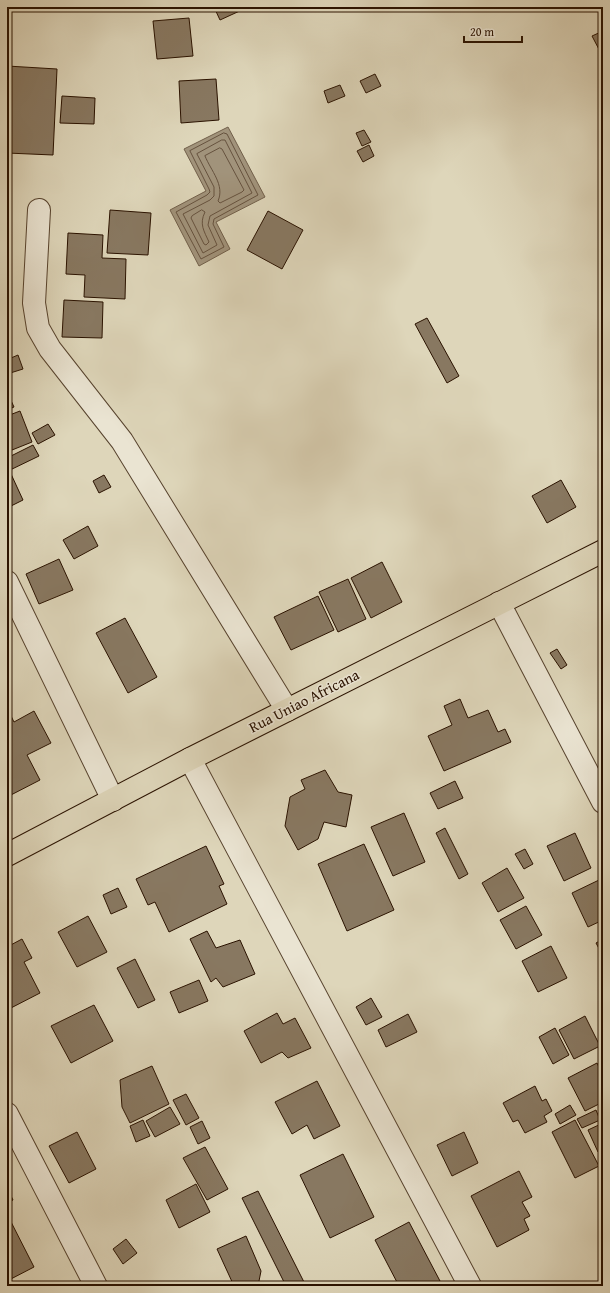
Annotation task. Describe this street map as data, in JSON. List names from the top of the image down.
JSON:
{
  "streets": {
    "main road": ["Rua Uniao Africana"]
  },
  "scale_bar": "20 m"
}
